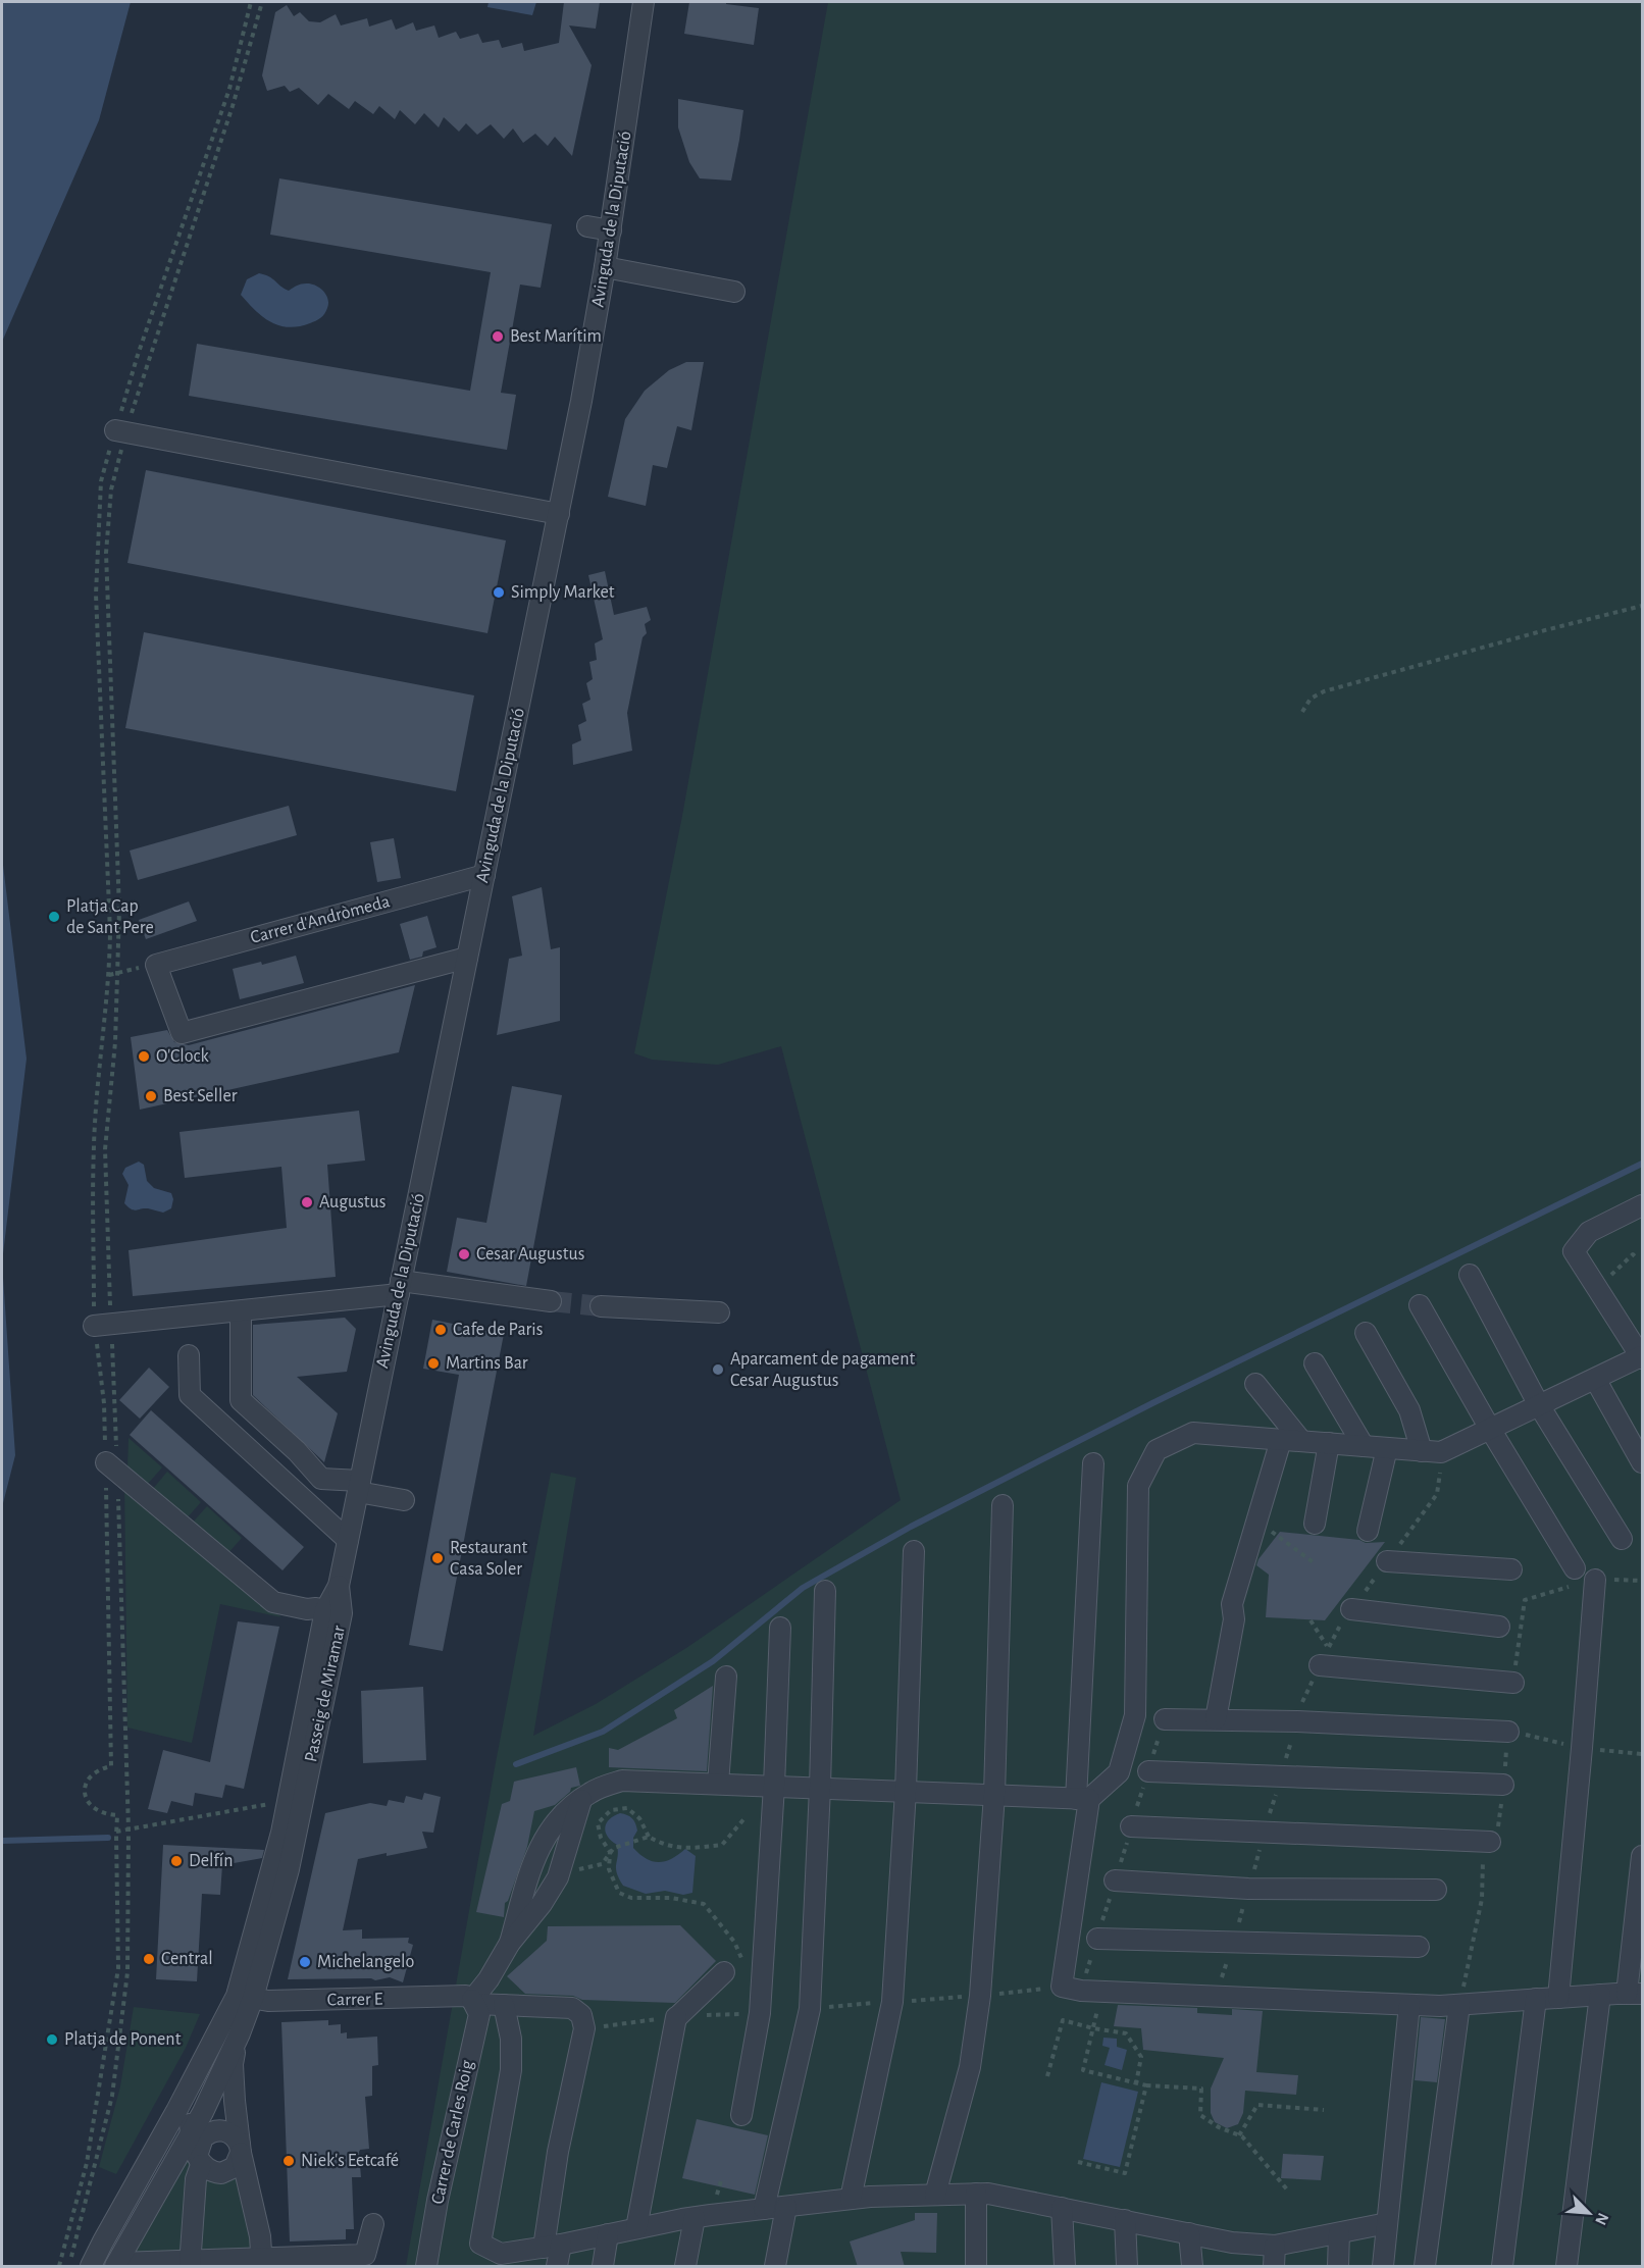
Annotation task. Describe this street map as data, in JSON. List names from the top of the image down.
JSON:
{
  "streets": {
    "street": [
      "Avinguda de la Diputació",
      "Carrer d'Andròmeda",
      "Passeig de Miramar",
      "Carrer E",
      "Carrer de Carles Roig"
    ]
  },
  "crossings": [
    ["Avinguda de la Diputació", "Carrer d'Andròmeda"],
    ["Avinguda de la Diputació", "Passeig de Miramar"],
    ["Passeig de Miramar", "Carrer E"],
    ["Carrer E", "Carrer de Carles Roig"]
  ],
  "places": [
    "Best Marítim",
    "Simply Market",
    "Platja Cap de Sant Pere",
    "O'Clock",
    "Best Seller",
    "Augustus",
    "Cesar Augustus",
    "Cafe de Paris",
    "Martins Bar",
    "Aparcament de pagament Cesar Augustus",
    "Restaurant Casa Soler",
    "Delfín",
    "Central",
    "Michelangelo",
    "Platja de Ponent",
    "Niek's Eetcafé"
  ],
  "north": "bottom right"
}
